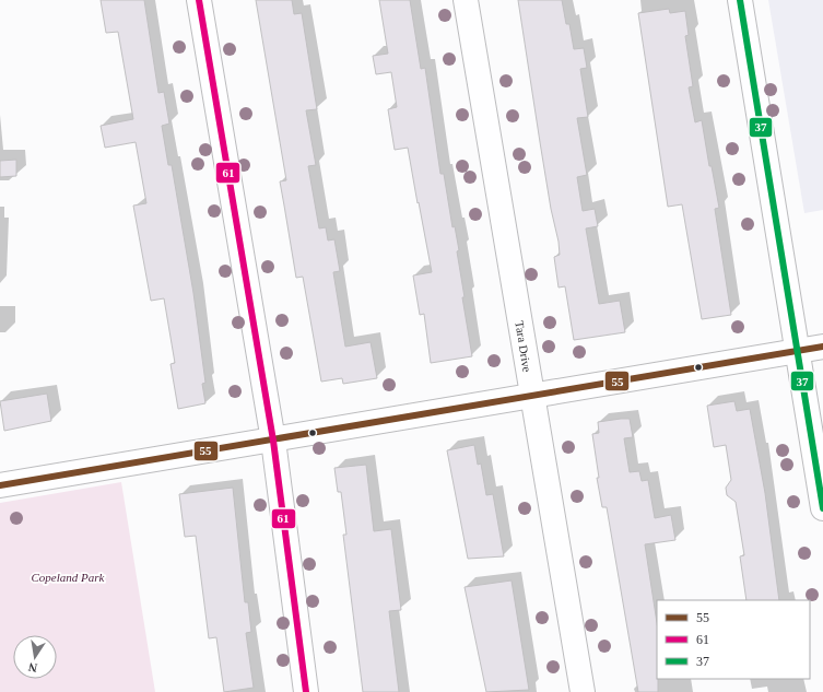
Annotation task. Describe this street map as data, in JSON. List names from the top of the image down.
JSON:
{
  "streets": {
    "street": ["Tara Drive"]
  },
  "parks": ["Copeland Park"],
  "lines": ["transit line 61", "transit line 37", "transit line 55"],
  "legend": ["55", "61", "37"],
  "north": "bottom"
}
